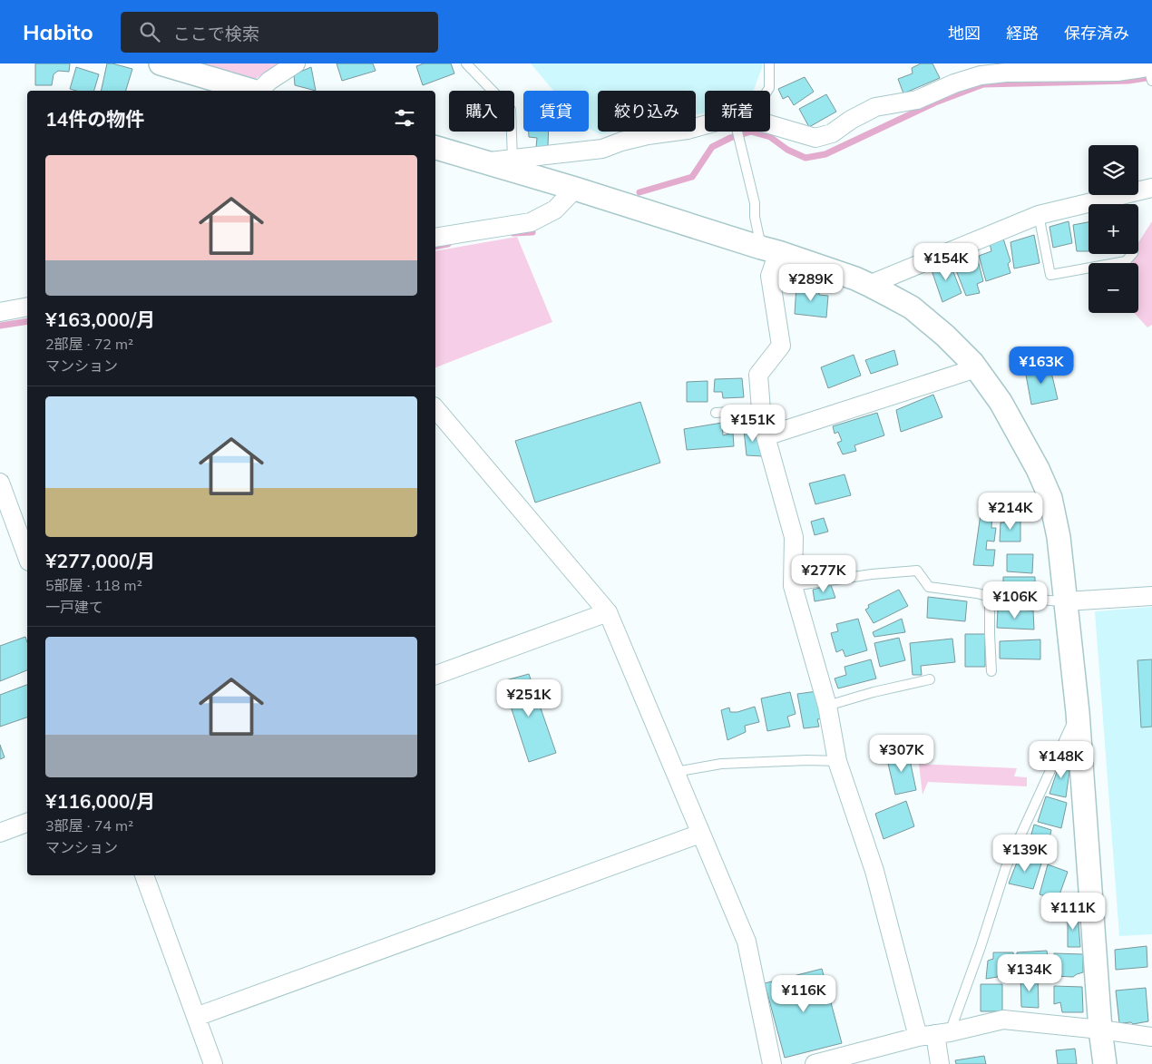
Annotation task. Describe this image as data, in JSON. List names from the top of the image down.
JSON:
{
  "page": {
    "header": "Habito",
    "search": "ここで検索",
    "nav": ["地図", "経路", "保存済み"],
    "chip": [
      "購入",
      "賃貸",
      "絞り込み",
      "新着"
    ],
    "heading": "14件の物件",
    "map_buttons": ["+", "−"],
    "list": [
      {
        "name": "¥163,000/月",
        "note": "2部屋 · 72 m² · マンション"
      },
      {
        "name": "¥277,000/月",
        "note": "5部屋 · 118 m² · 一戸建て"
      },
      {
        "name": "¥116,000/月",
        "note": "3部屋 · 74 m² · マンション"
      }
    ],
    "price": [
      "¥154K",
      "¥289K",
      "¥163K",
      "¥151K",
      "¥214K",
      "¥277K",
      "¥106K",
      "¥251K",
      "¥307K",
      "¥148K",
      "¥139K",
      "¥111K",
      "¥134K",
      "¥116K"
    ]
  }
}
